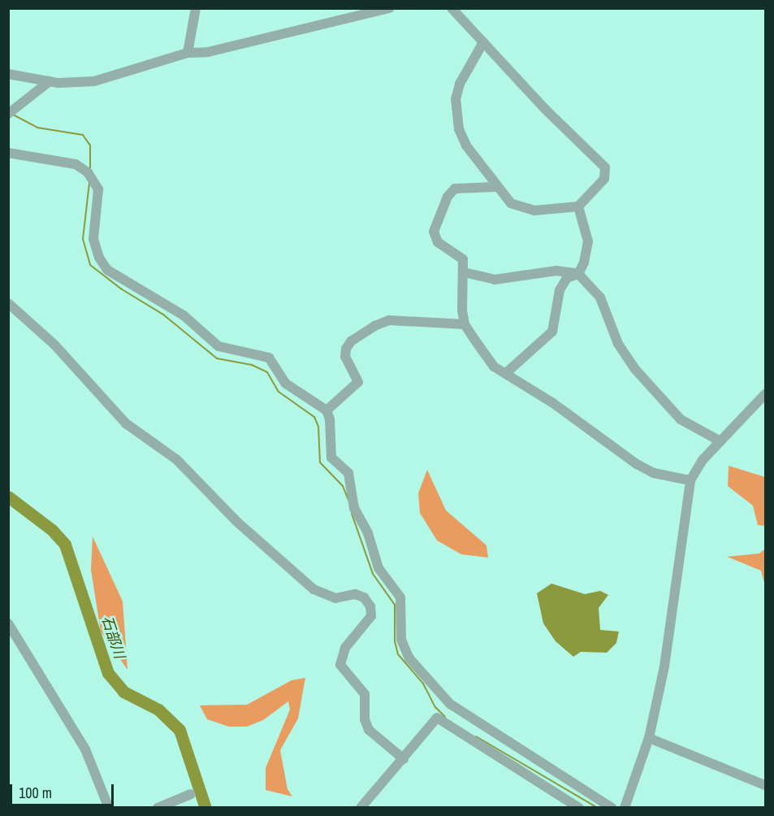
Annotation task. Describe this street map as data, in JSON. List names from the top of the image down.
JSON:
{
  "water": ["石部川"],
  "scale_bar": "100 m"
}
